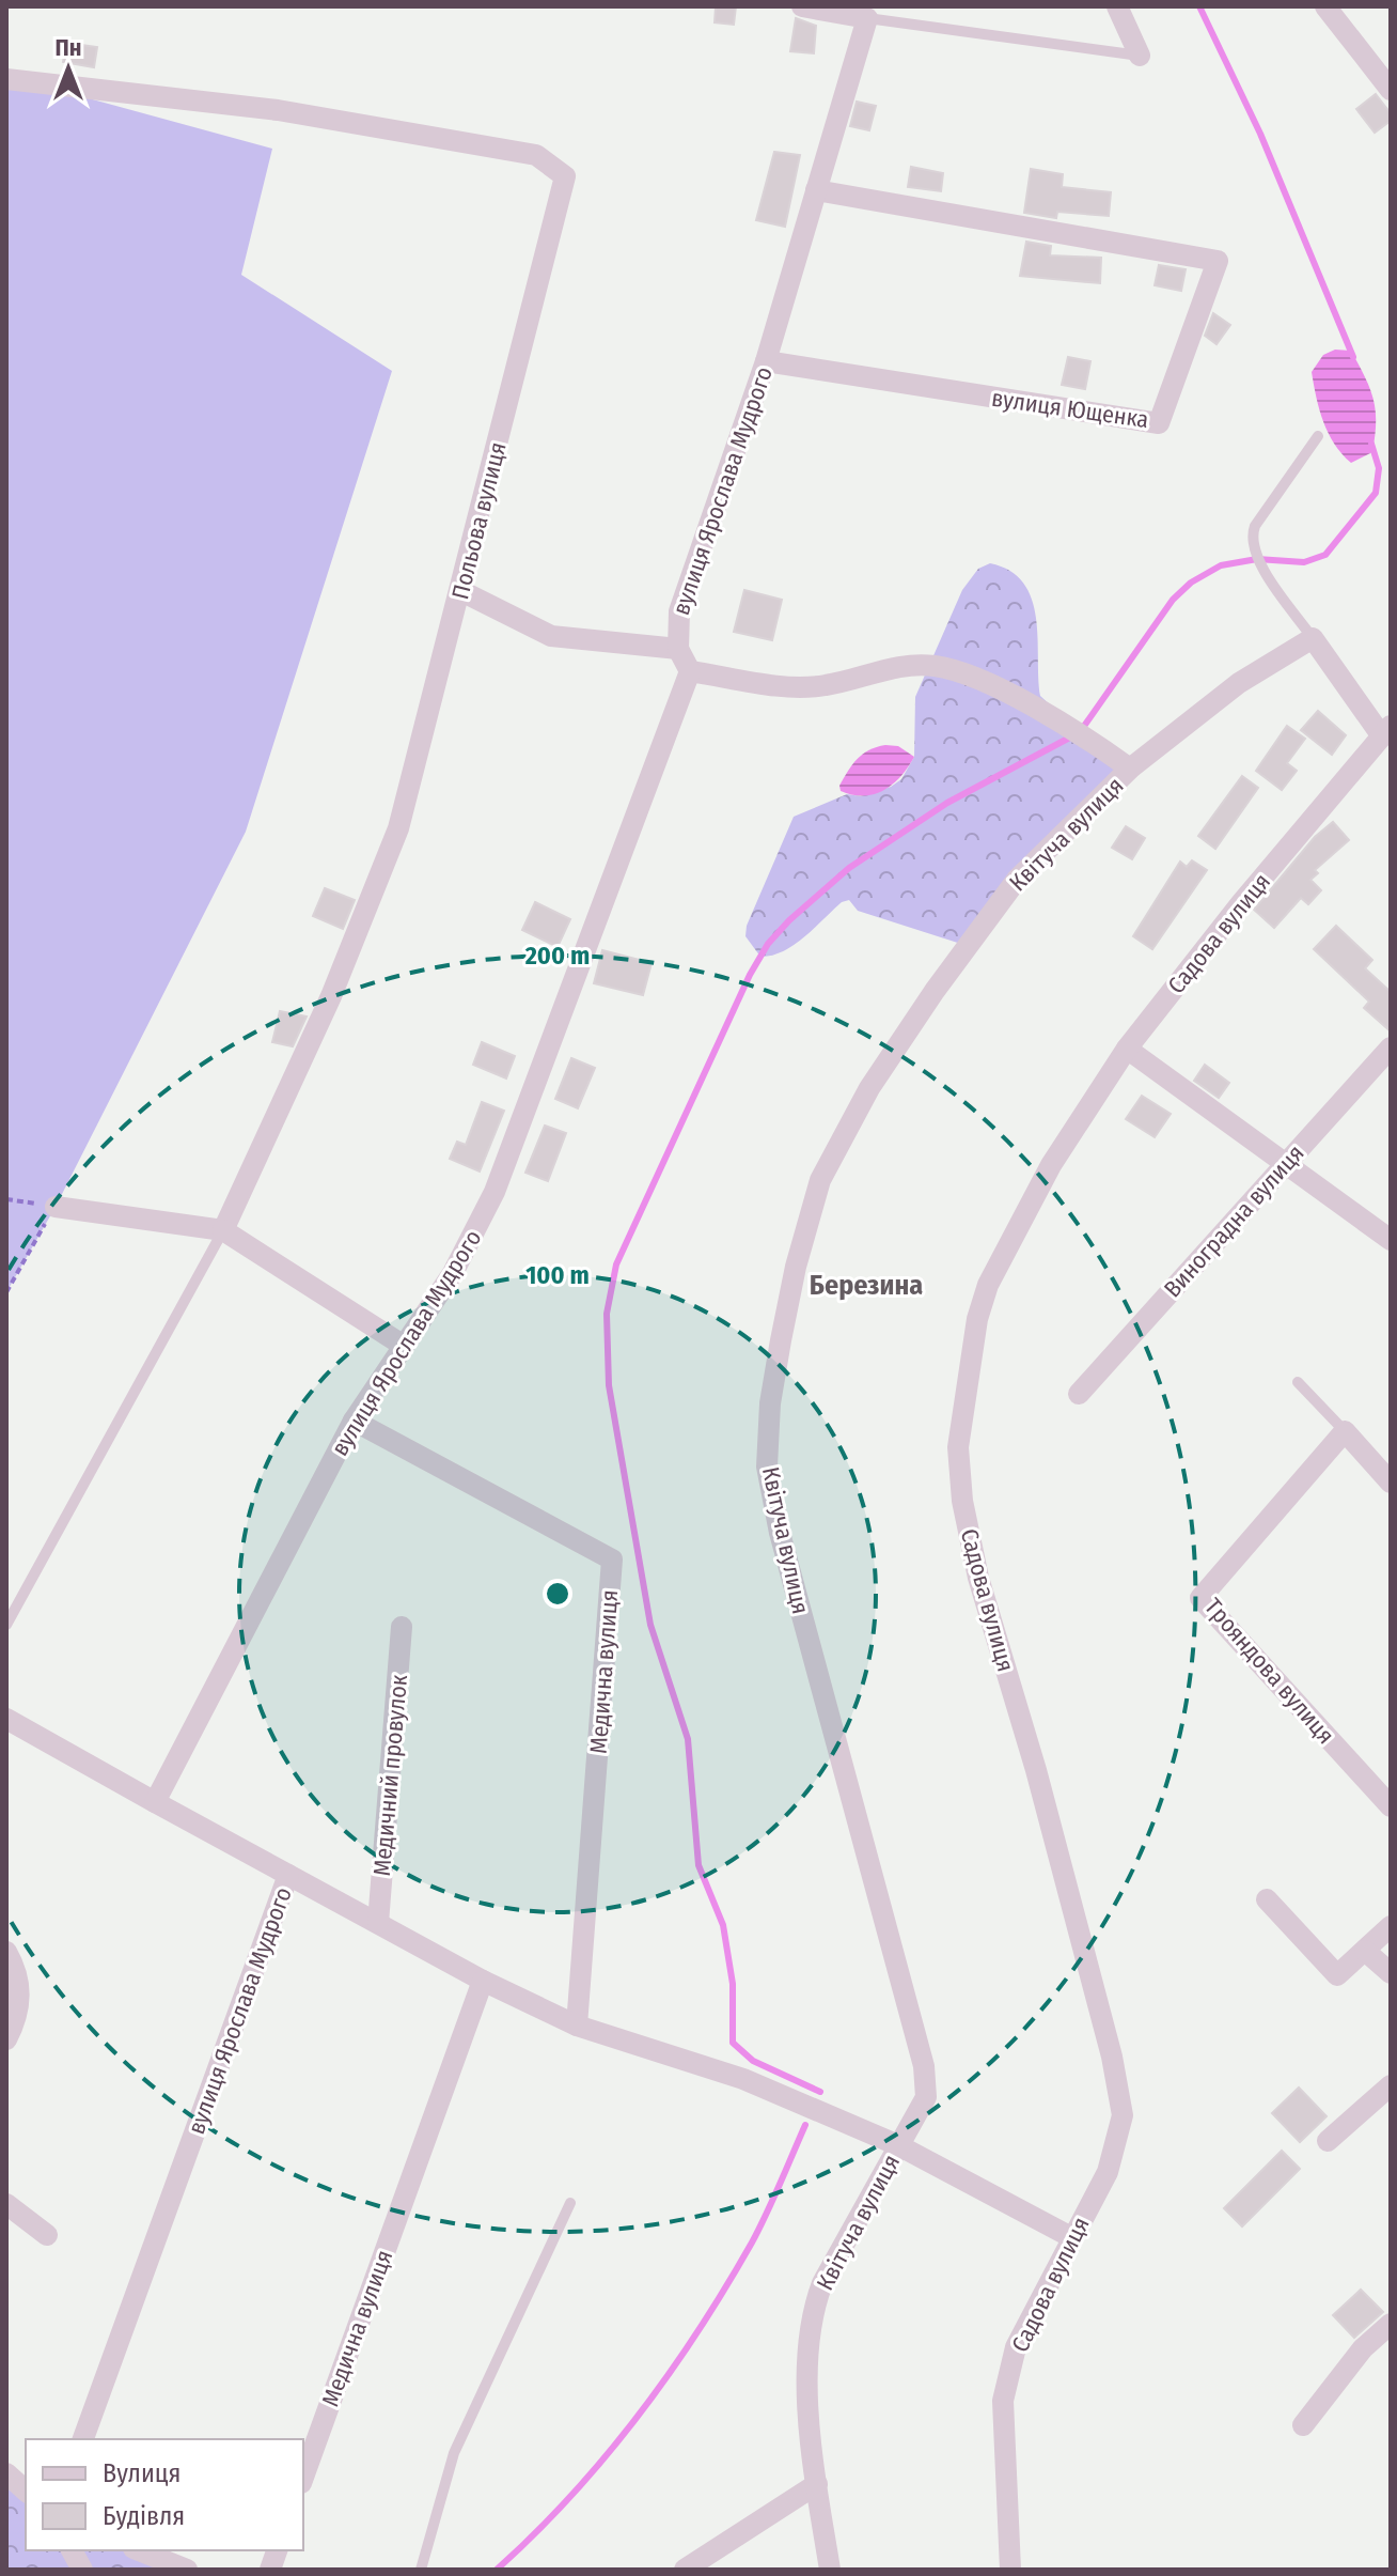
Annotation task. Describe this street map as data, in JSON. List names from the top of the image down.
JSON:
{
  "streets": {
    "street": [
      "вулиця Ющенка",
      "вулиця Ярослава Мудрого",
      "Польова вулиця",
      "Квітуча вулиця",
      "Садова вулиця",
      "Виноградна вулиця",
      "Трояндова вулиця",
      "Медична вулиця",
      "Медичний провулок"
    ]
  },
  "crossings": [
    ["вулиця Ющенка", "вулиця Ярослава Мудрого"],
    ["вулиця Ярослава Мудрого", "Медична вулиця"]
  ],
  "districts": ["Березина"],
  "legend": ["Вулиця", "Будівля"],
  "north": "top",
  "rings": ["200 m", "100 m"]
}
